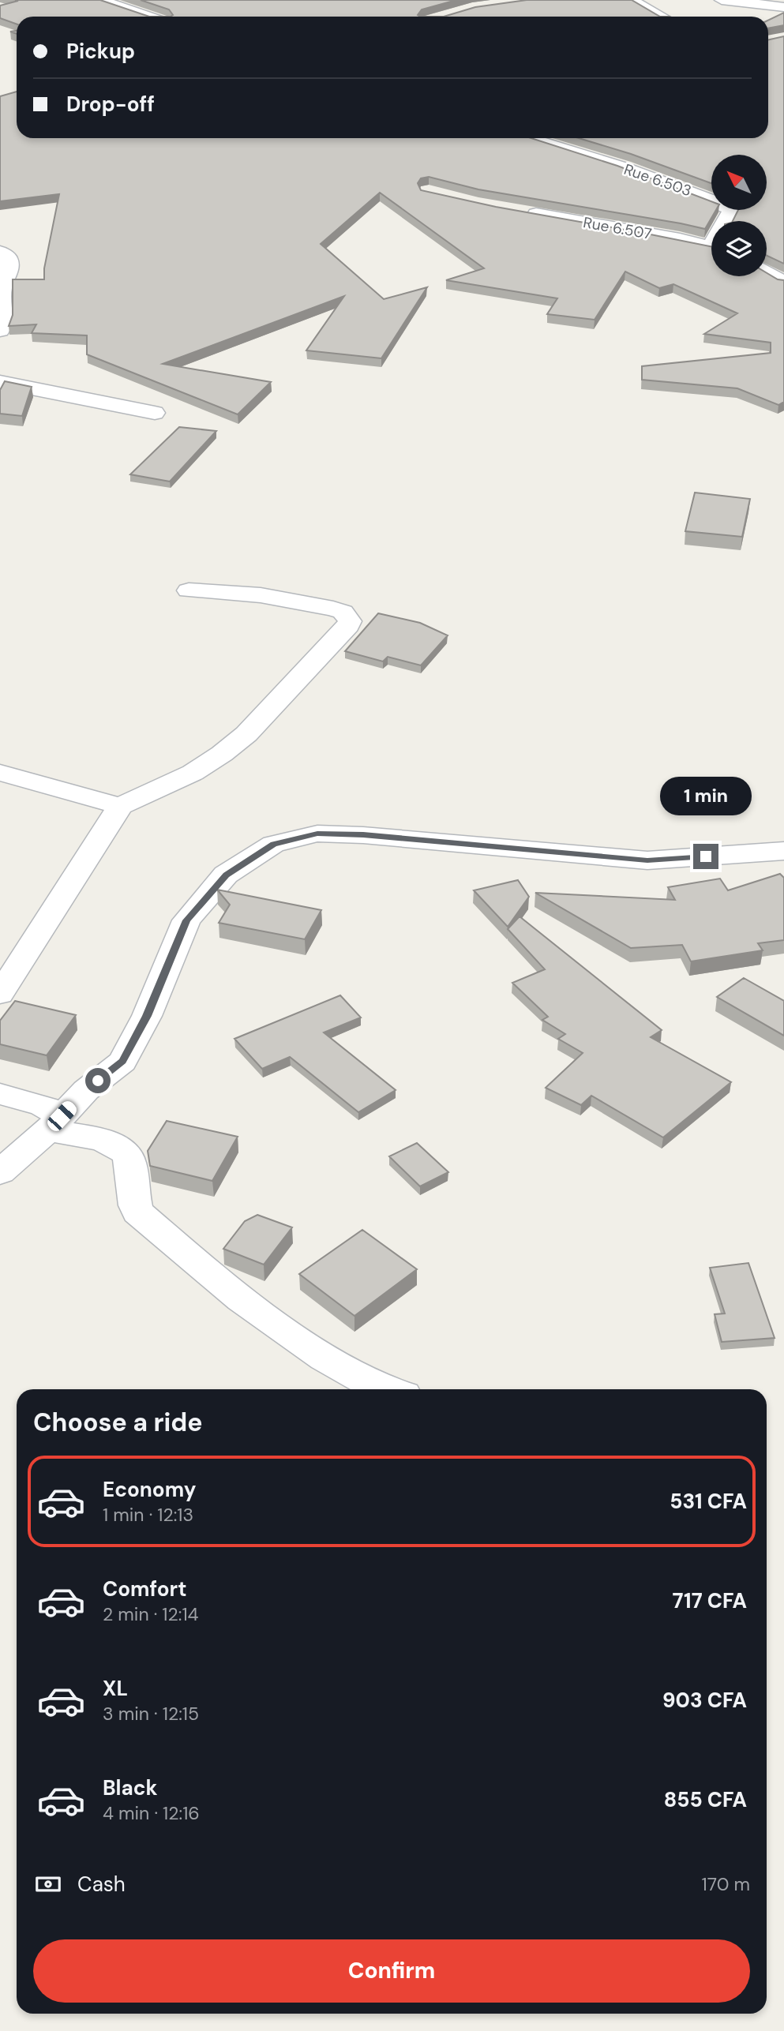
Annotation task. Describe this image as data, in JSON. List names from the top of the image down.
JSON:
{
  "streets": {
    "street": ["Rue 6.503", "Rue 6.507"]
  },
  "north": "top left",
  "page": {
    "banner": ["Pickup", "Drop-off"],
    "bubble": "1 min",
    "heading": "Choose a ride",
    "list": [
      {
        "name": "Economy",
        "note": "1 min · 12:13",
        "value": "531 CFA"
      },
      {
        "name": "Comfort",
        "note": "2 min · 12:14",
        "value": "717 CFA"
      },
      {
        "name": "XL",
        "note": "3 min · 12:15",
        "value": "903 CFA"
      },
      {
        "name": "Black",
        "note": "4 min · 12:16",
        "value": "855 CFA"
      }
    ],
    "pay": ["Cash", "170 m"],
    "buttons": "Confirm"
  }
}
